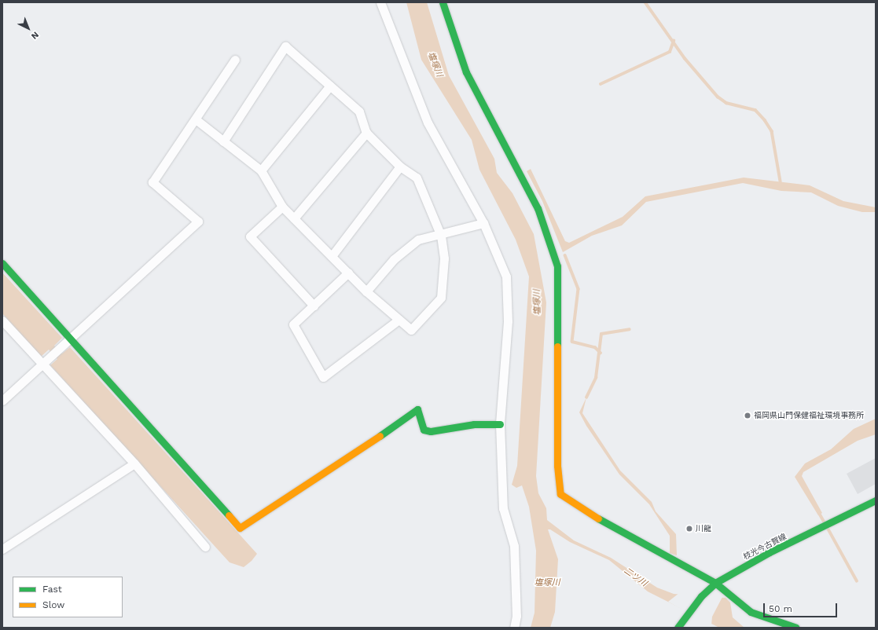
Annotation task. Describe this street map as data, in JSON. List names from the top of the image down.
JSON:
{
  "streets": {
    "street": ["枝光今古賀線"]
  },
  "water": ["塩塚川", "二ツ川"],
  "places": ["福岡県山門保健福祉環境事務所", "川龍"],
  "legend": ["Fast", "Slow"],
  "scale_bar": "50 m",
  "north": "bottom right"
}
